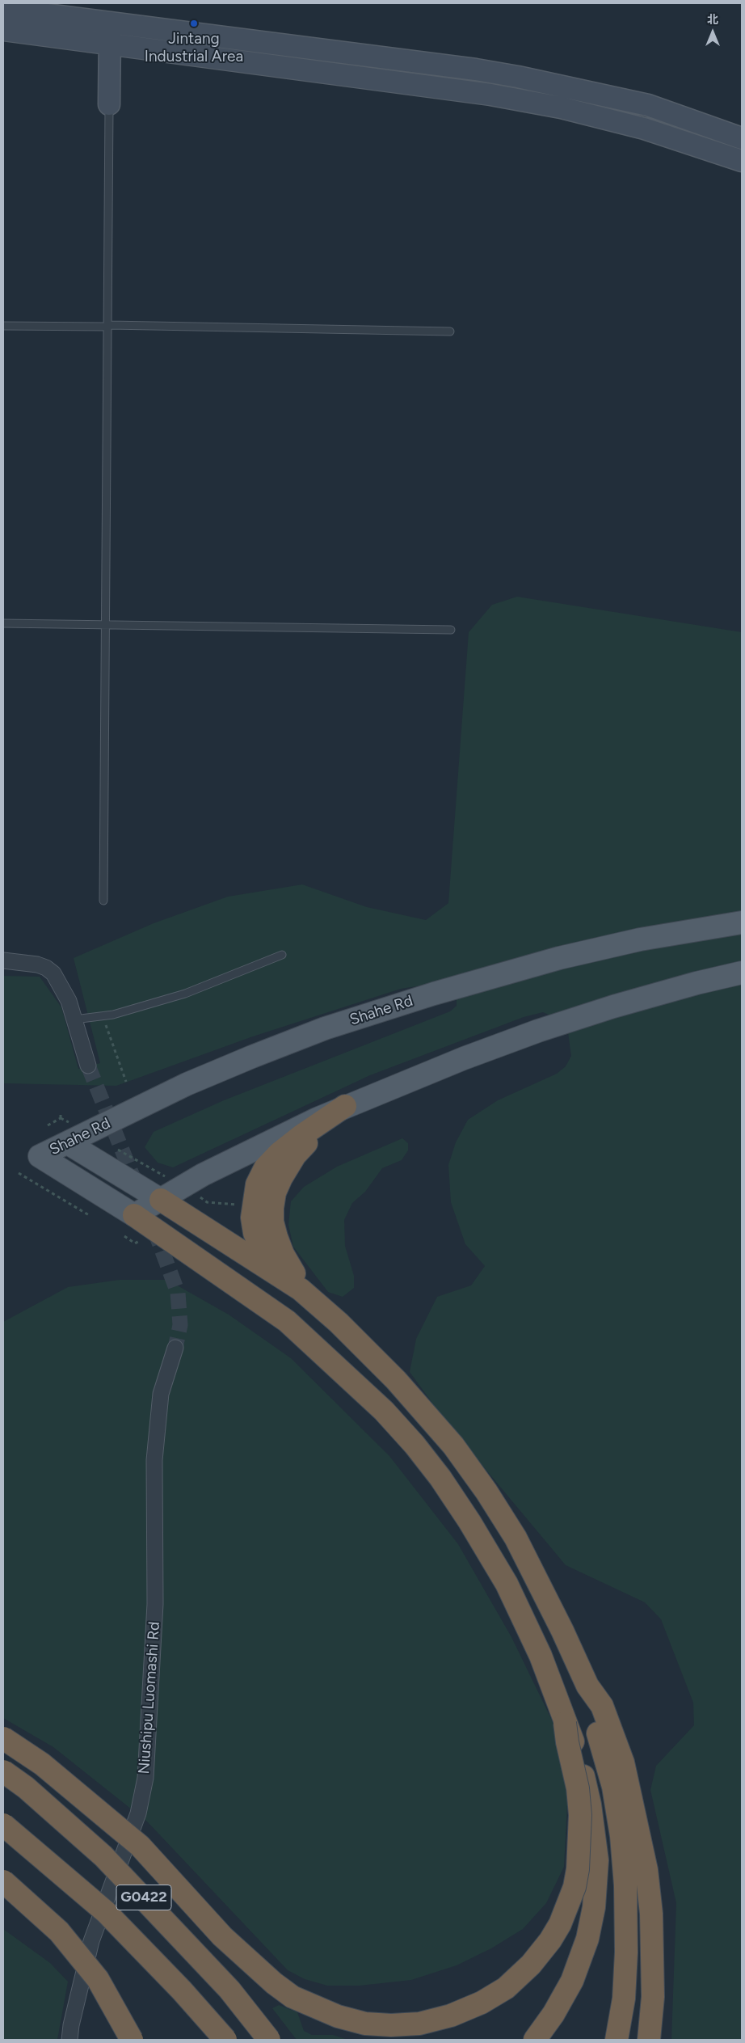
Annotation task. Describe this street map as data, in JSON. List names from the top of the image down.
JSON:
{
  "streets": {
    "highway": ["G0422"],
    "main road": ["Shahe Rd"],
    "street": ["Niushipu Luomashi Rd"]
  },
  "places": ["Jintang Industrial Area"],
  "north": "top"
}
